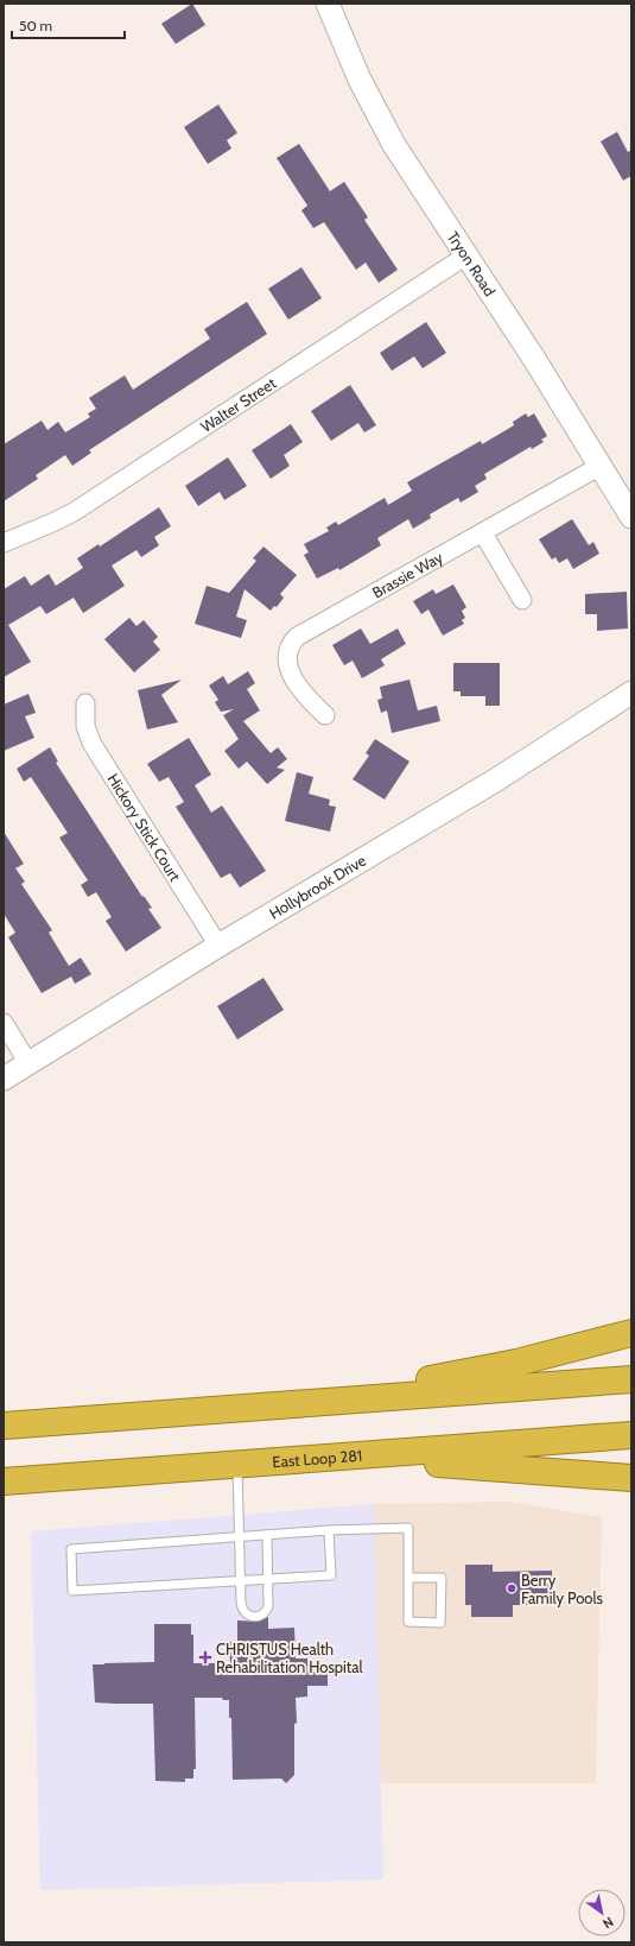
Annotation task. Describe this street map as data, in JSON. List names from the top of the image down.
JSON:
{
  "streets": {
    "highway": ["East Loop 281"],
    "street": [
      "Tryon Road",
      "Walter Street",
      "Brassie Way",
      "Hickory Stick Court",
      "Hollybrook Drive"
    ]
  },
  "crossings": [
    ["Tryon Road", "Walter Street"],
    ["Tryon Road", "Brassie Way"],
    ["Hickory Stick Court", "Hollybrook Drive"]
  ],
  "places": {
    "other": ["Berry Family Pools"],
    "health": ["CHRISTUS Health Rehabilitation Hospital"]
  },
  "scale_bar": "50 m",
  "north": "bottom right"
}
